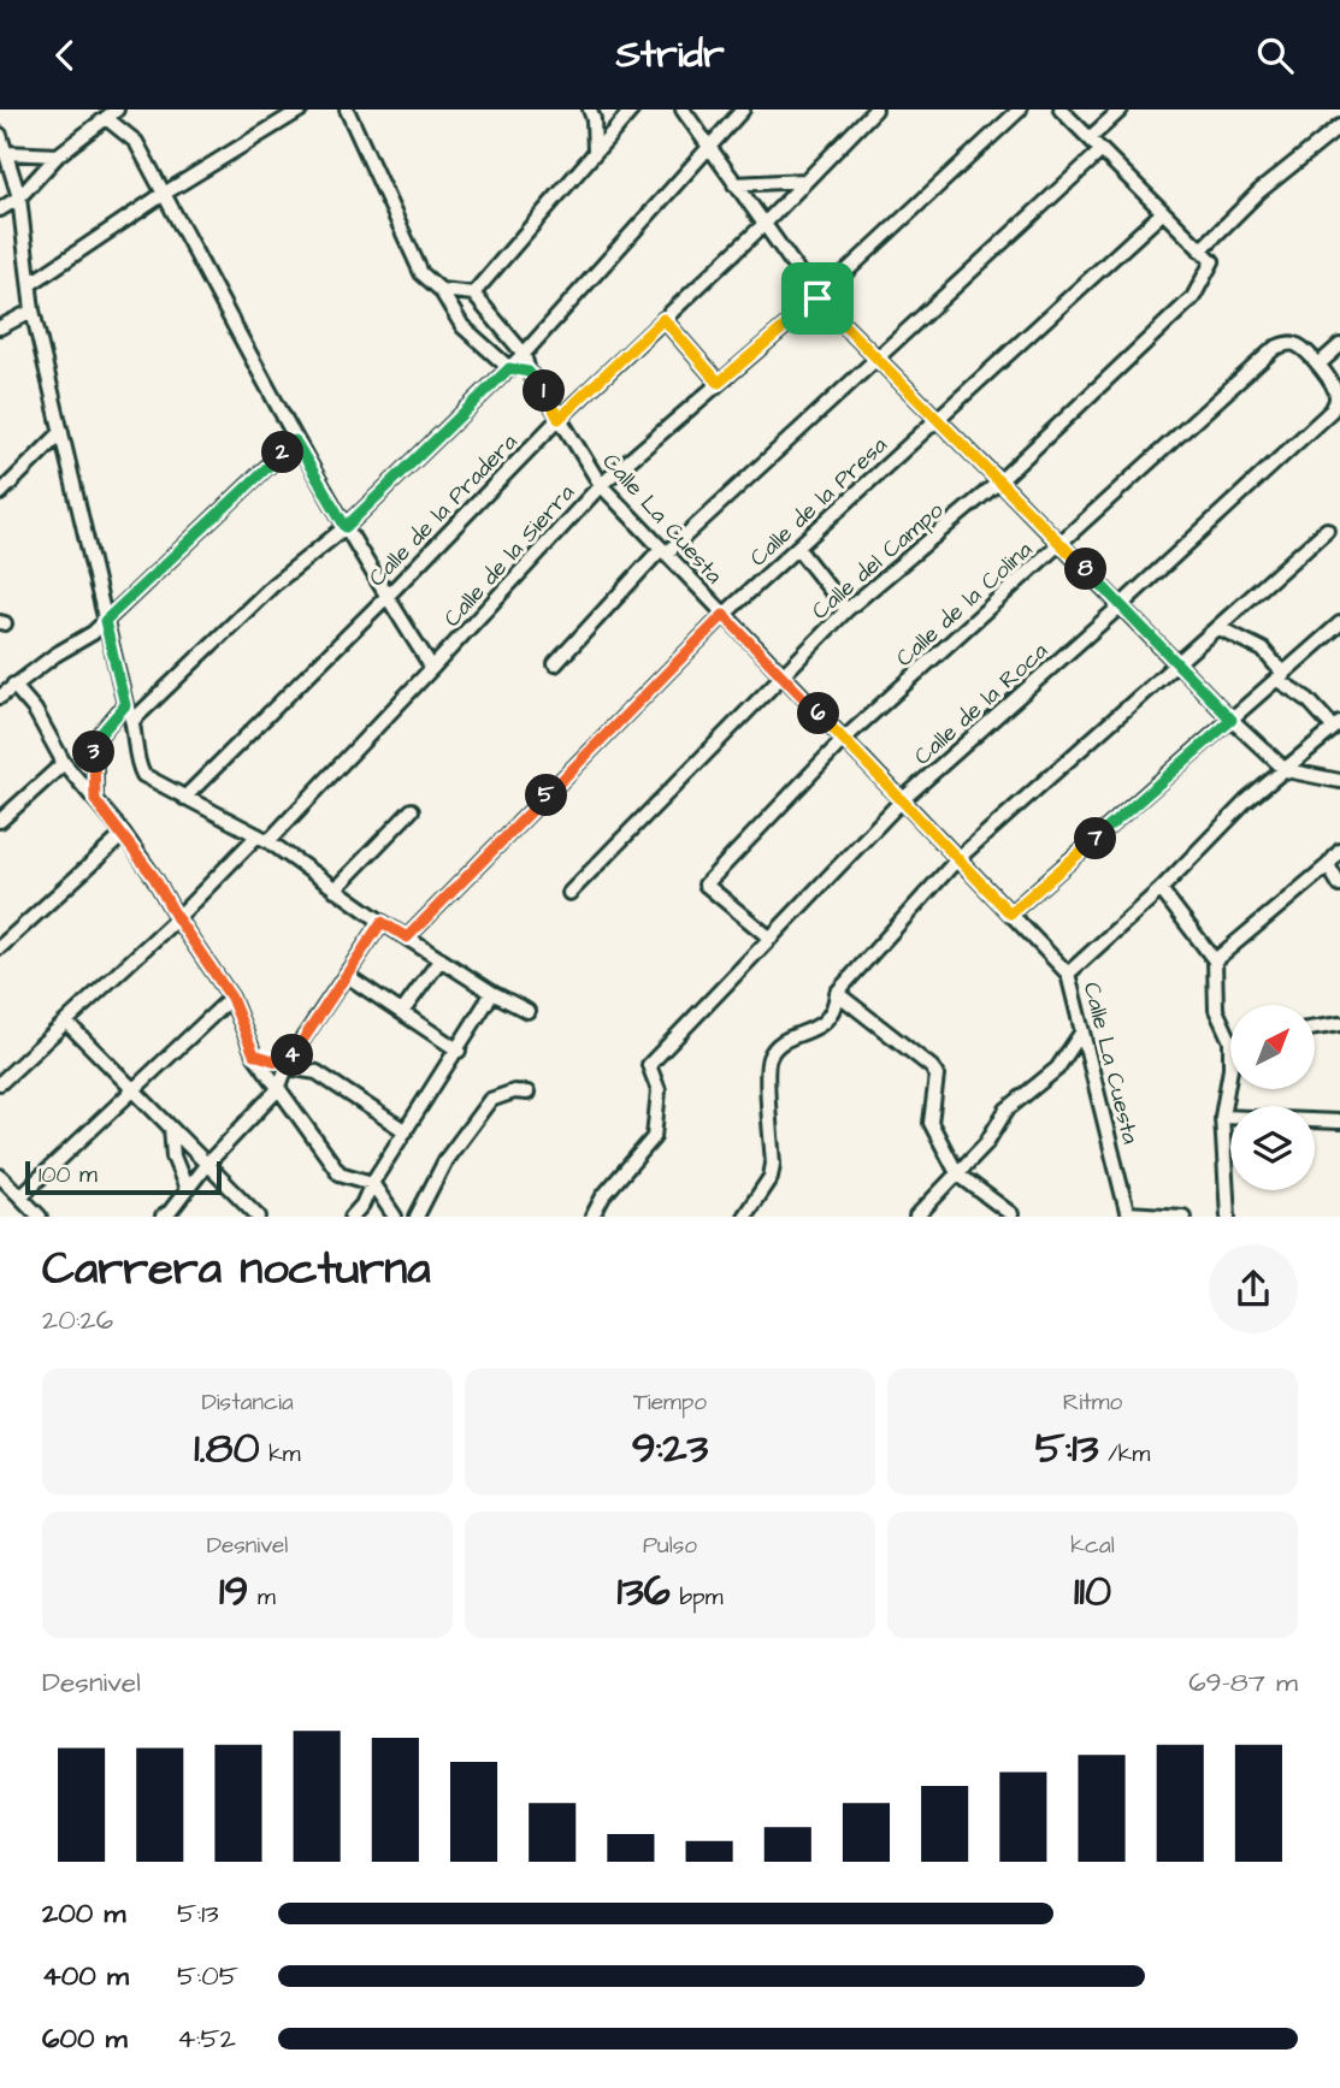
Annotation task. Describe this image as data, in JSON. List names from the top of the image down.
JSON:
{
  "streets": {
    "street": [
      "Calle de la Presa",
      "Calle de la Pradera",
      "Calle La Cuesta",
      "Calle de la Sierra",
      "Calle del Campo",
      "Calle de la Colina",
      "Calle de la Roca"
    ]
  },
  "crossings": [
    ["Calle de la Presa", "Calle La Cuesta"],
    ["Calle de la Pradera", "Calle La Cuesta"],
    ["Calle La Cuesta", "Calle de la Sierra"],
    ["Calle La Cuesta", "Calle del Campo"],
    ["Calle La Cuesta", "Calle de la Colina"],
    ["Calle La Cuesta", "Calle de la Roca"],
    ["Calle de la Colina", "Calle de la Roca"]
  ],
  "scale_bar": "100 m",
  "north": "top right",
  "page": {
    "header": "Stridr",
    "pins": [
      "1",
      "2",
      "8",
      "6",
      "3",
      "5",
      "7",
      "4"
    ],
    "scale": "100 m",
    "heading": ["Carrera nocturna", "20:26"],
    "stats": [
      ["Distancia", "1.80 km"],
      ["Tiempo", "9:23"],
      ["Ritmo", "5:13 /km"],
      ["Desnivel", "19 m"],
      ["Pulso", "136 bpm"],
      ["kcal", "110"]
    ],
    "chart": ["Desnivel", "69–87 m"],
    "list": [
      {
        "name": "200 m",
        "note": "5:13"
      },
      {
        "name": "400 m",
        "note": "5:05"
      },
      {
        "name": "600 m",
        "note": "4:52"
      }
    ]
  }
}
